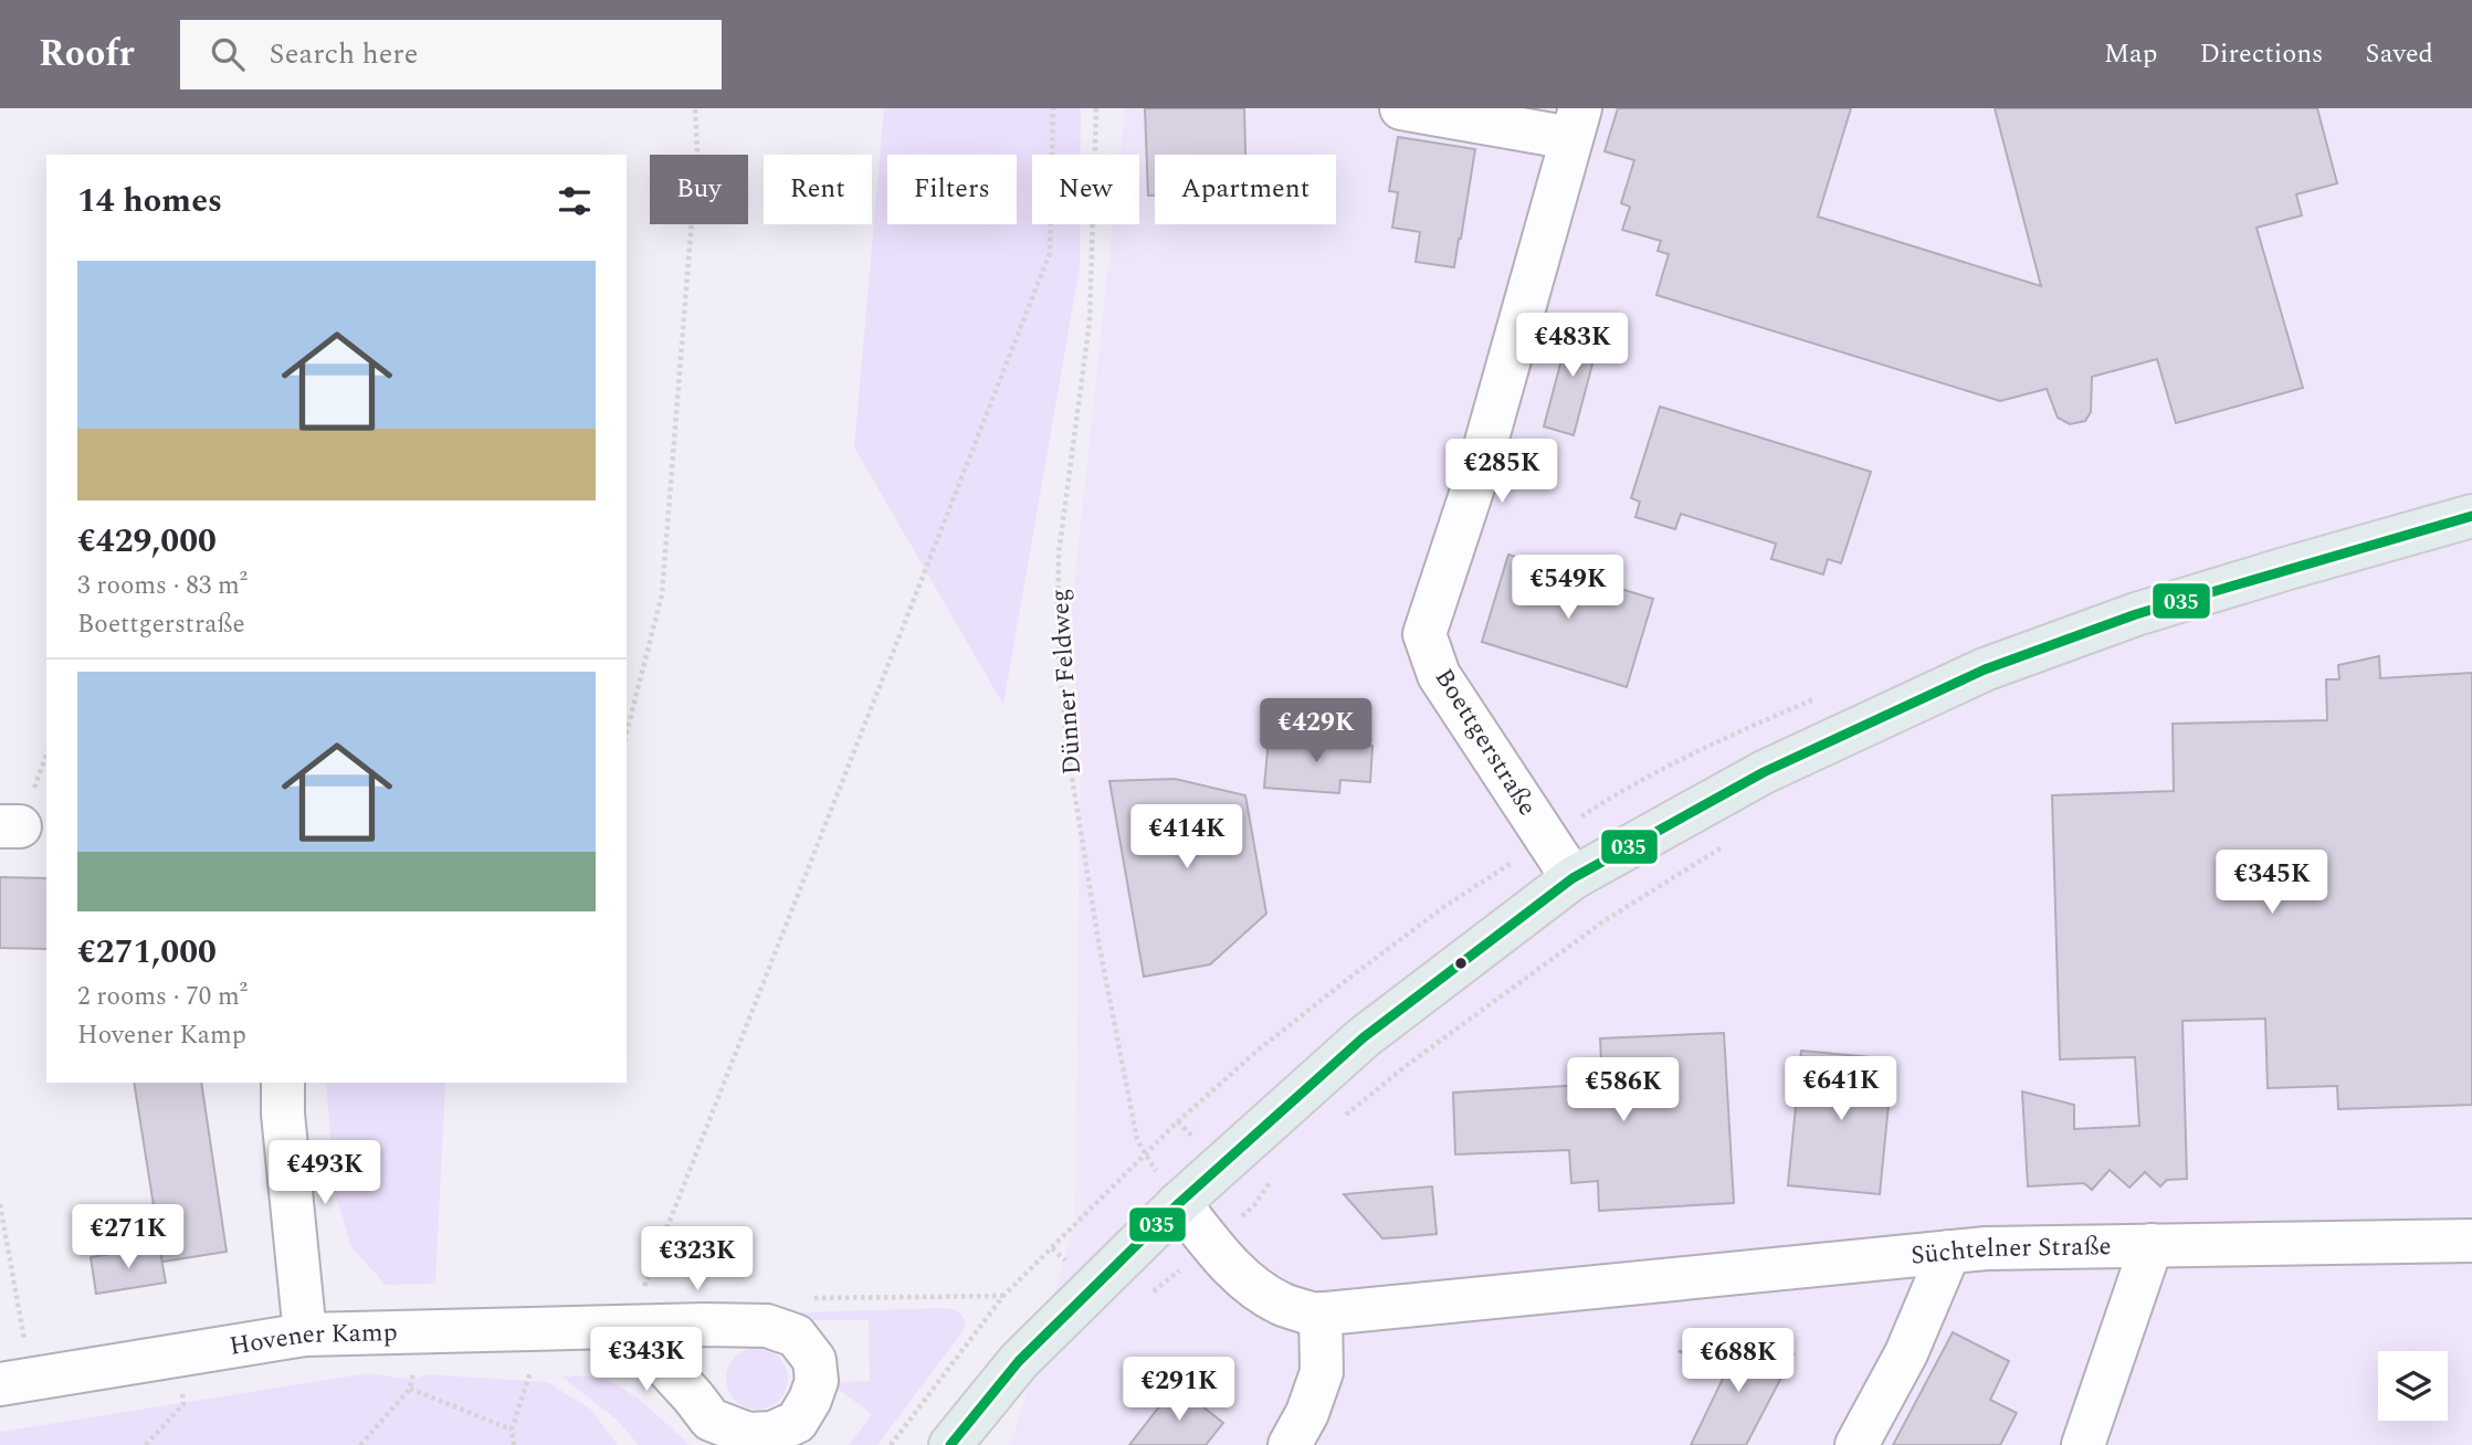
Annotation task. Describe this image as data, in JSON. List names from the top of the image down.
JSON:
{
  "streets": {
    "street": ["Boettgerstraße", "Süchtelner Straße", "Hovener Kamp"],
    "path": ["Dünner Feldweg"]
  },
  "lines": ["transit line 035"],
  "page": {
    "header": "Roofr",
    "search": "Search here",
    "nav": ["Map", "Directions", "Saved"],
    "chip": [
      "Buy",
      "Rent",
      "Filters",
      "New",
      "Apartment"
    ],
    "heading": "14 homes",
    "list": [
      {
        "name": "€429,000",
        "note": "3 rooms · 83 m² · Boettgerstraße"
      },
      {
        "name": "€271,000",
        "note": "2 rooms · 70 m² · Hovener Kamp"
      }
    ],
    "price": [
      "€483K",
      "€285K",
      "€549K",
      "€429K",
      "€414K",
      "€345K",
      "€641K",
      "€586K",
      "€493K",
      "€271K",
      "€323K",
      "€343K",
      "€688K",
      "€291K"
    ]
  }
}
